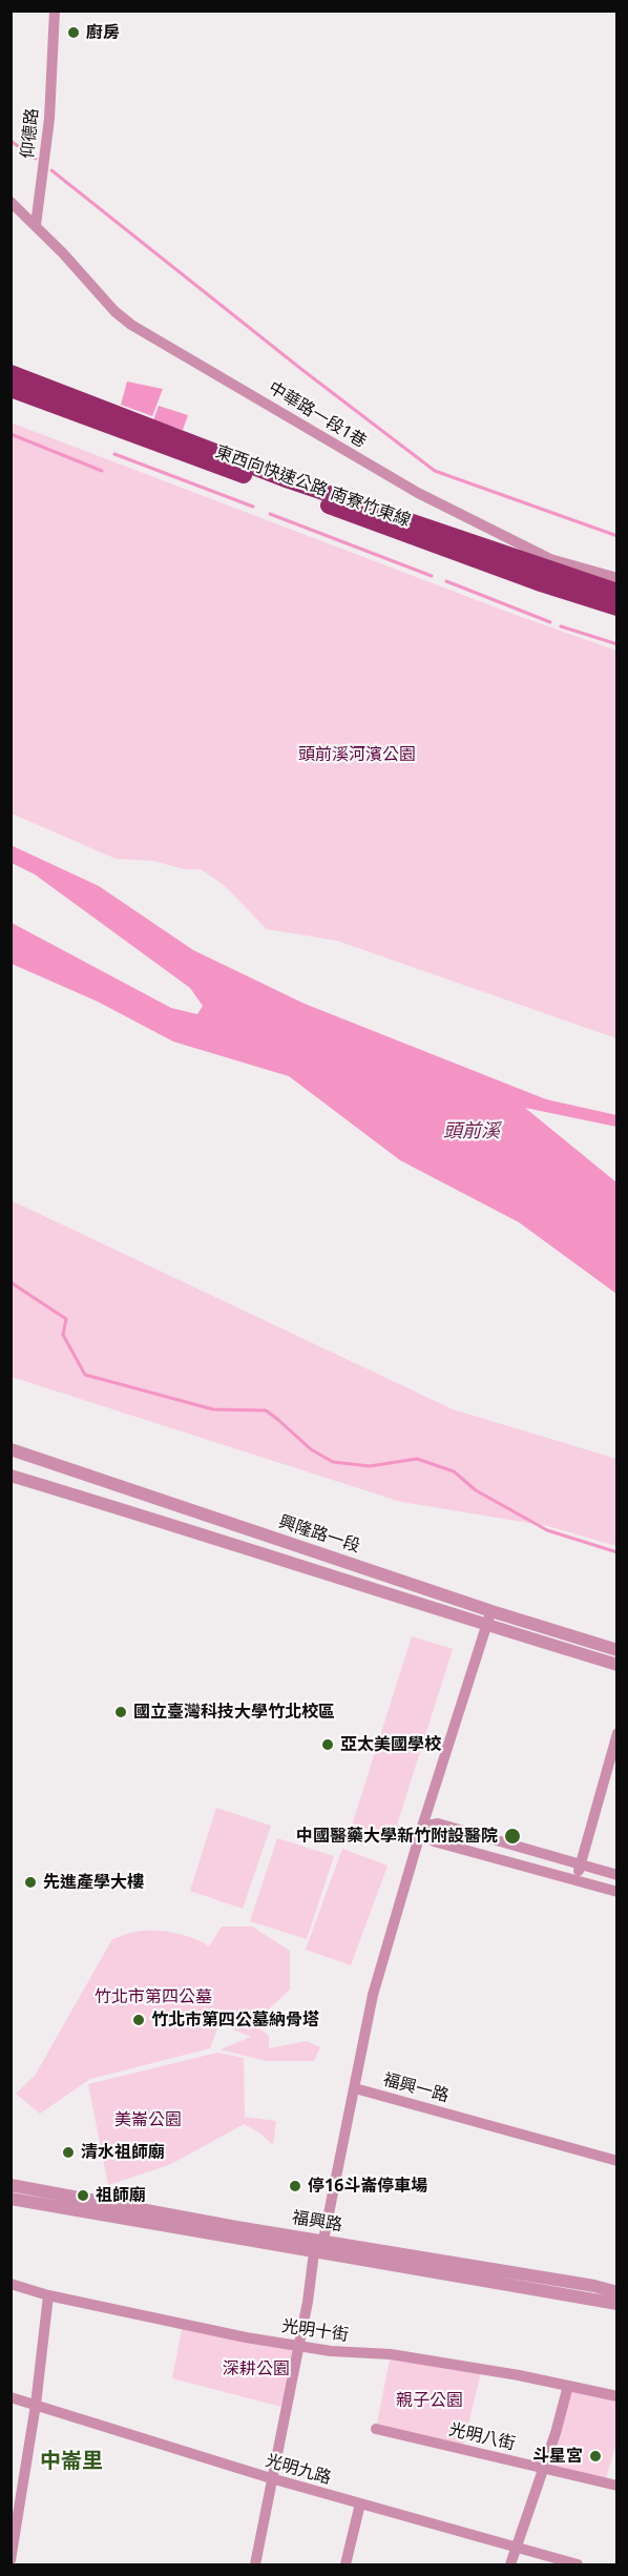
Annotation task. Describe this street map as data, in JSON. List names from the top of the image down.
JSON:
{
  "streets": {
    "highway": ["東西向快速公路 南寮竹東線"],
    "street": [
      "仰德路",
      "中華路一段1巷",
      "興隆路一段",
      "福興一路",
      "福興路",
      "光明十街",
      "光明八街",
      "光明九路"
    ]
  },
  "crossings": [
    ["仰德路", "中華路一段1巷"],
    ["福興一路", "福興路"]
  ],
  "districts": ["中崙里"],
  "water": ["頭前溪"],
  "parks": [
    "頭前溪河濱公園",
    "竹北市第四公墓",
    "美崙公園",
    "深耕公園",
    "親子公園"
  ],
  "places": [
    "廚房",
    "國立臺灣科技大學竹北校區",
    "亞太美國學校",
    "中國醫藥大學新竹附設醫院",
    "先進產學大樓",
    "竹北市第四公墓納骨塔",
    "清水祖師廟",
    "停16斗崙停車場",
    "祖師廟",
    "斗星宮"
  ]
}
